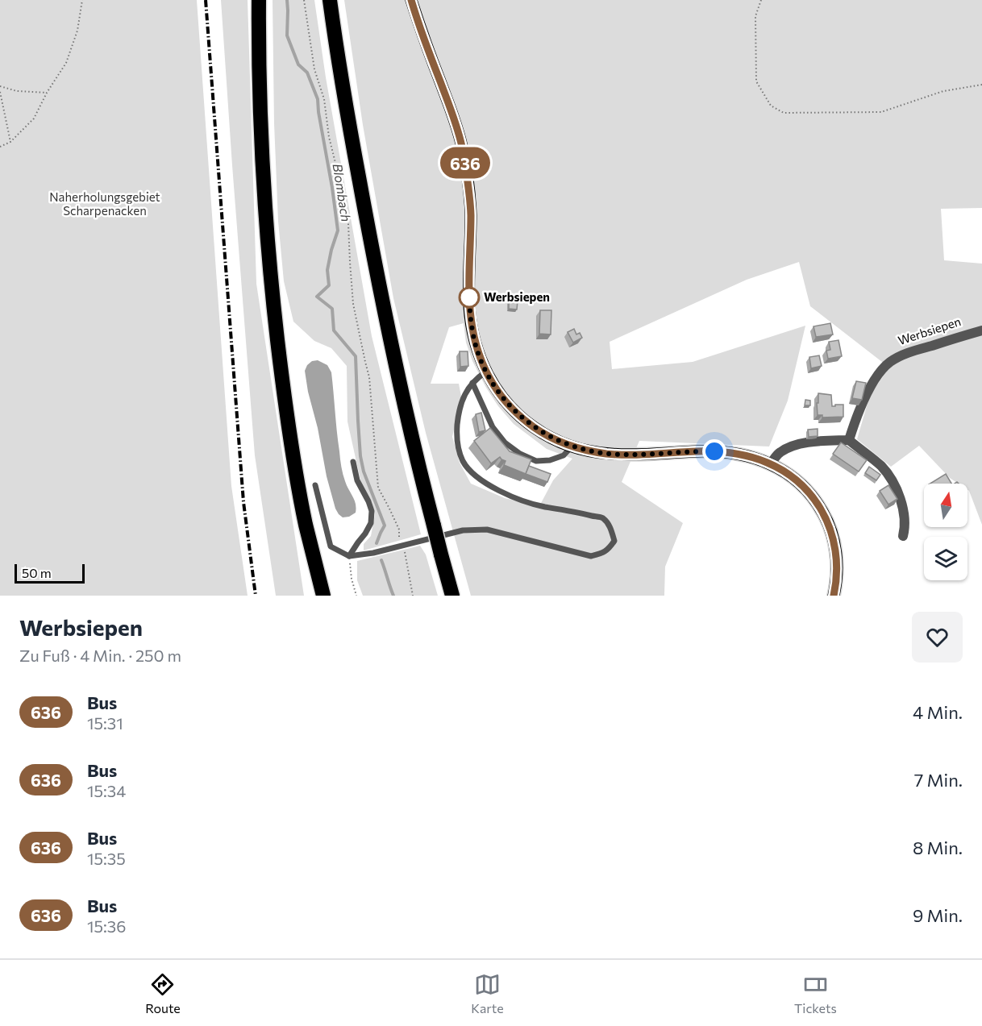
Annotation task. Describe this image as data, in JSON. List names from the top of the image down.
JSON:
{
  "streets": {
    "street": ["Werbsiepen"]
  },
  "water": ["Blombach"],
  "parks": ["Naherholungsgebiet Scharpenacken"],
  "places": ["Werbsiepen"],
  "lines": ["bus line 636"],
  "scale_bar": "50 m",
  "north": "top",
  "page": {
    "on_map": "636",
    "scale": "50 m",
    "heading": ["Werbsiepen", "Zu Fuß · 4 Min. · 250 m"],
    "list": [
      {
        "mark": "636",
        "name": "Bus",
        "note": "15:31",
        "value": "4 Min."
      },
      {
        "mark": "636",
        "name": "Bus",
        "note": "15:34",
        "value": "7 Min."
      },
      {
        "mark": "636",
        "name": "Bus",
        "note": "15:35",
        "value": "8 Min."
      },
      {
        "mark": "636",
        "name": "Bus",
        "note": "15:36",
        "value": "9 Min."
      }
    ],
    "tabs": ["Route", "Karte", "Tickets"]
  }
}
